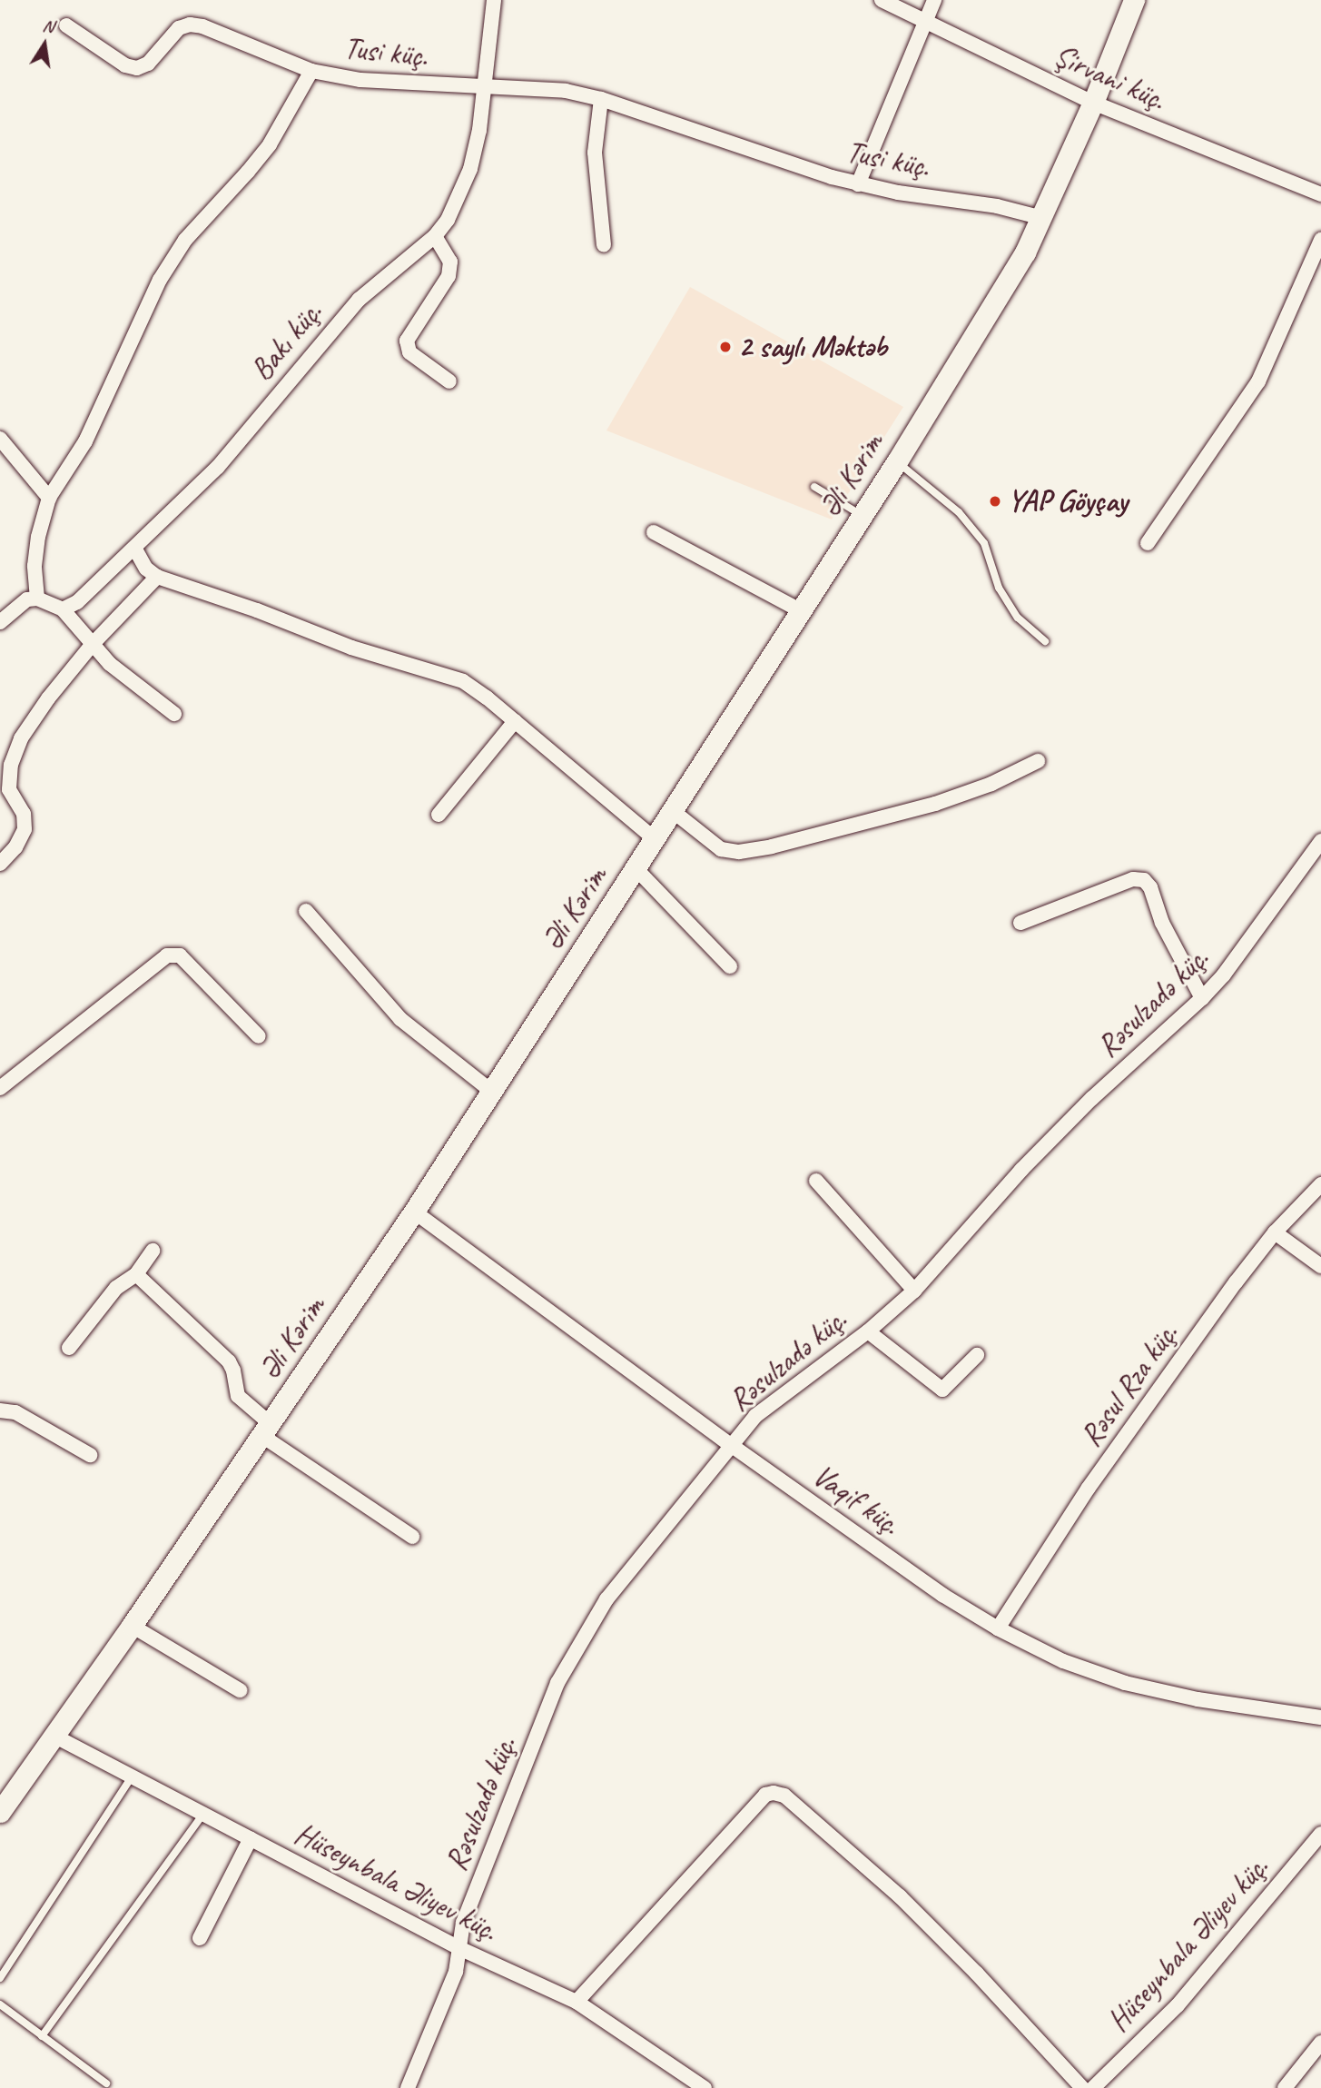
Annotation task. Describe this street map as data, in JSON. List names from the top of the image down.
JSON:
{
  "streets": {
    "main road": ["Əli Kərim"],
    "street": [
      "Tusi küç.",
      "Şirvani küç.",
      "Bakı küç.",
      "Rəsulzadə küç.",
      "Rəsul Rza küç.",
      "Vaqif küç.",
      "Hüseynbala Əliyev küç."
    ]
  },
  "crossings": [
    ["Tusi küç.", "Bakı küç."],
    ["Tusi küç.", "Əli Kərim"],
    ["Şirvani küç.", "Əli Kərim"],
    ["Əli Kərim", "Vaqif küç."],
    ["Əli Kərim", "Hüseynbala Əliyev küç."],
    ["Rəsulzadə küç.", "Vaqif küç."],
    ["Rəsulzadə küç.", "Hüseynbala Əliyev küç."],
    ["Rəsul Rza küç.", "Vaqif küç."]
  ],
  "places": ["2 saylı Məktəb", "YAP Göyçay"],
  "north": "top"
}
